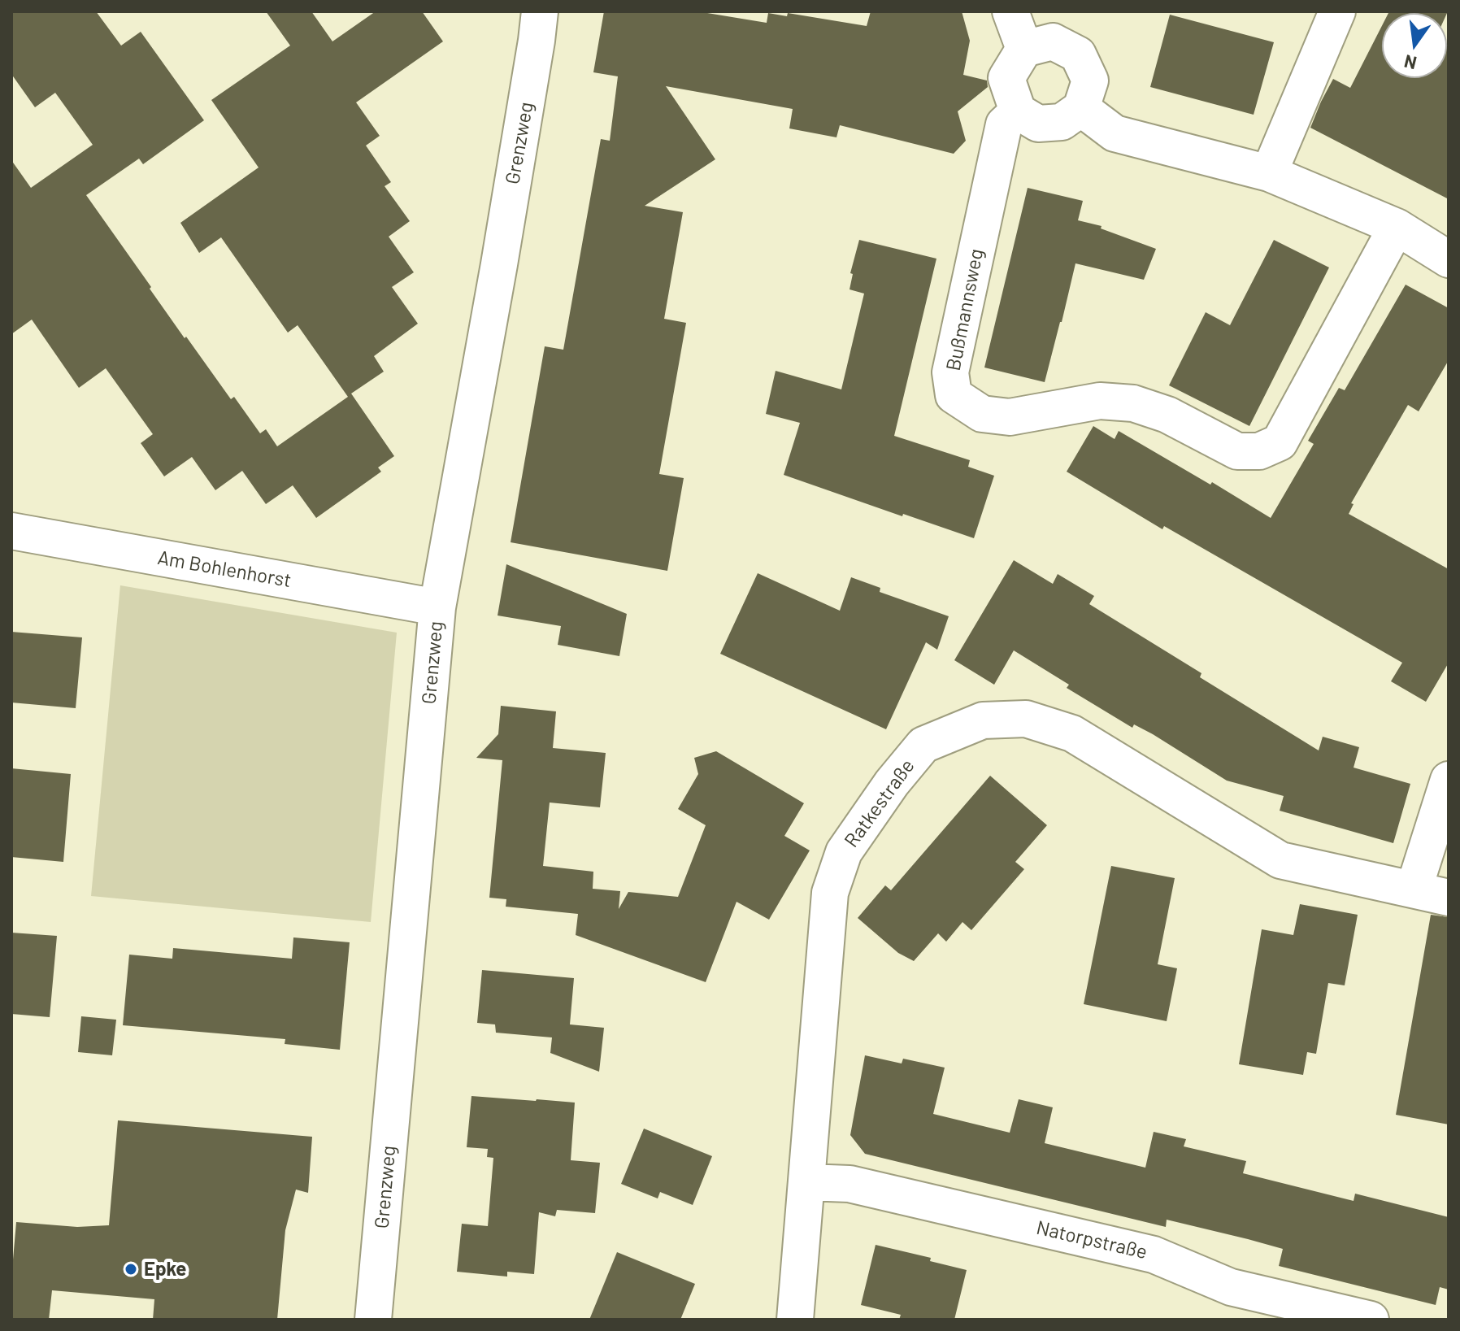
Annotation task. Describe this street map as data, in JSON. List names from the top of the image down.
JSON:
{
  "streets": {
    "street": [
      "Grenzweg",
      "Bußmannsweg",
      "Am Bohlenhorst",
      "Ratkestraße",
      "Natorpstraße"
    ]
  },
  "crossings": [
    ["Grenzweg", "Am Bohlenhorst"],
    ["Ratkestraße", "Natorpstraße"]
  ],
  "places": ["Epke"],
  "north": "bottom"
}
